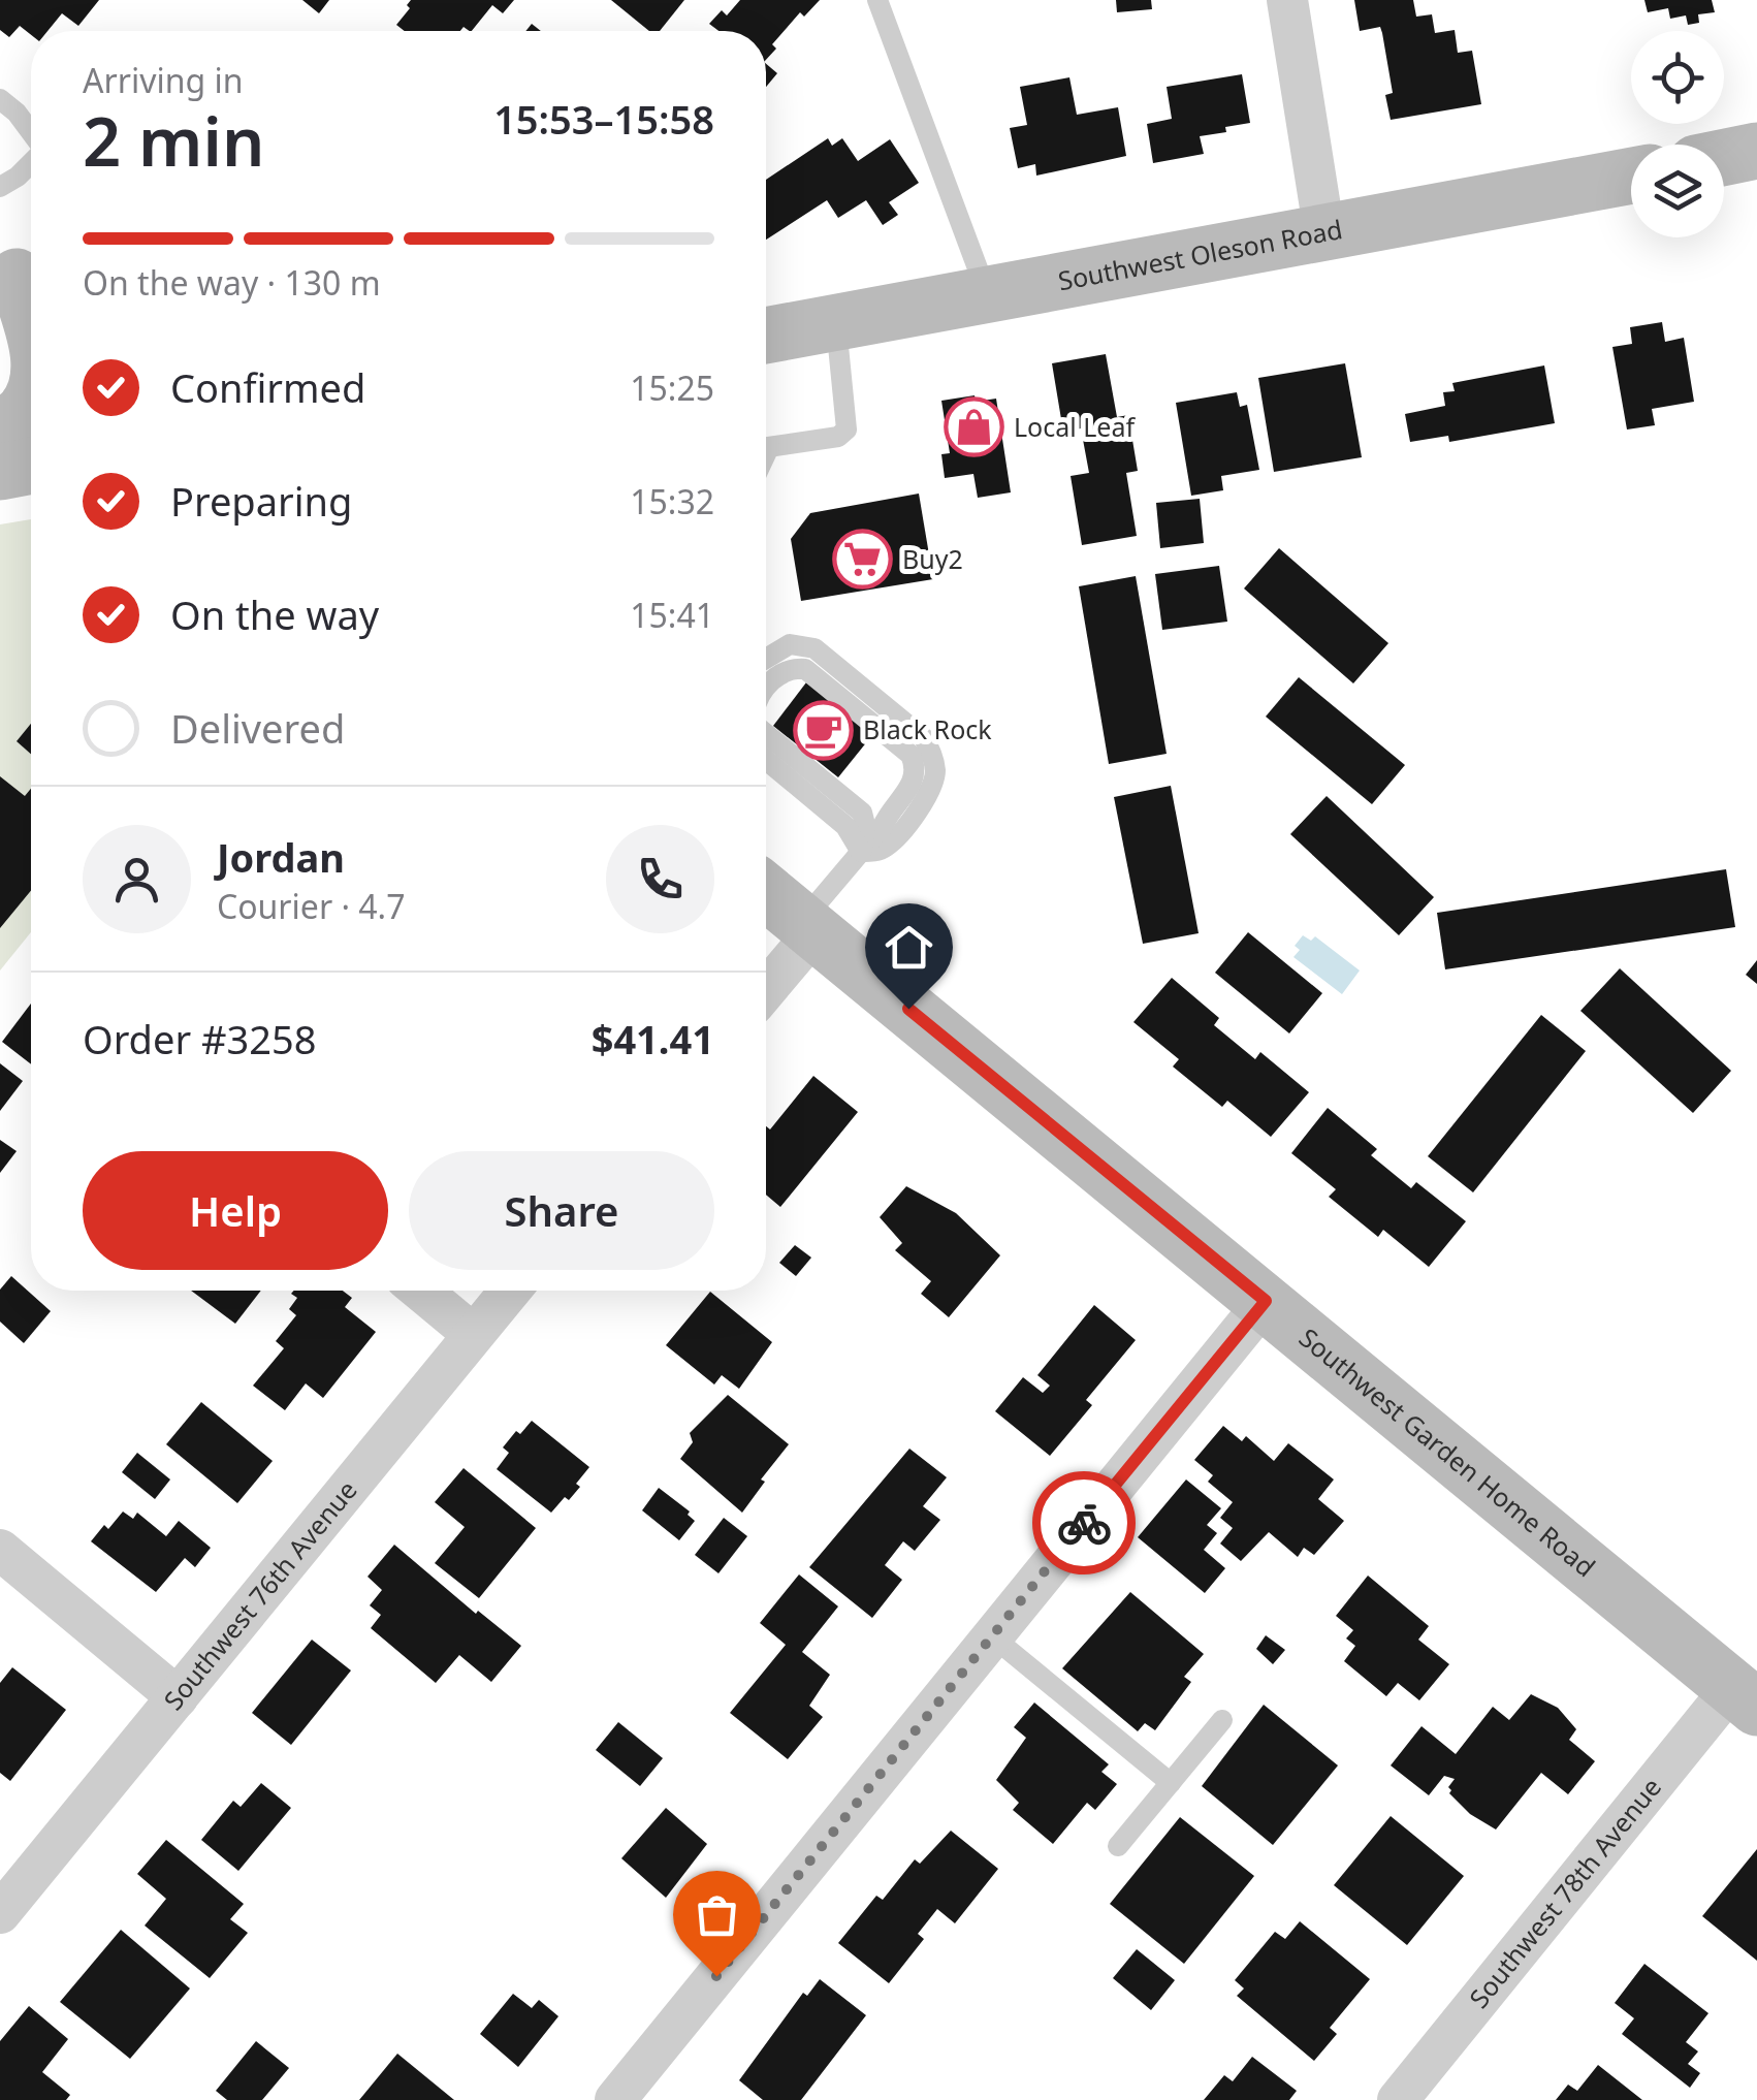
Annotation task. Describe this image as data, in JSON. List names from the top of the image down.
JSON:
{
  "streets": {
    "main road": ["Southwest Oleson Road", "Southwest Garden Home Road"],
    "street": ["Southwest 76th Avenue", "Southwest 78th Avenue"]
  },
  "crossings": [
    ["Southwest Garden Home Road", "Southwest 78th Avenue"]
  ],
  "places": {
    "shop": ["Local Leaf"],
    "supermarket": ["Buy2"],
    "cafe": ["Black Rock"]
  },
  "page": {
    "heading": ["2 min", "Arriving in", "15:53–15:58"],
    "panel": [
      "Jordan",
      "Courier · 4.7",
      "Order #3258",
      "$41.41"
    ],
    "bar": "On the way · 130 m",
    "list": [
      ["Confirmed", "15:25"],
      ["Preparing", "15:32"],
      ["On the way", "15:41"],
      "Delivered"
    ],
    "buttons": ["Help", "Share"]
  }
}
